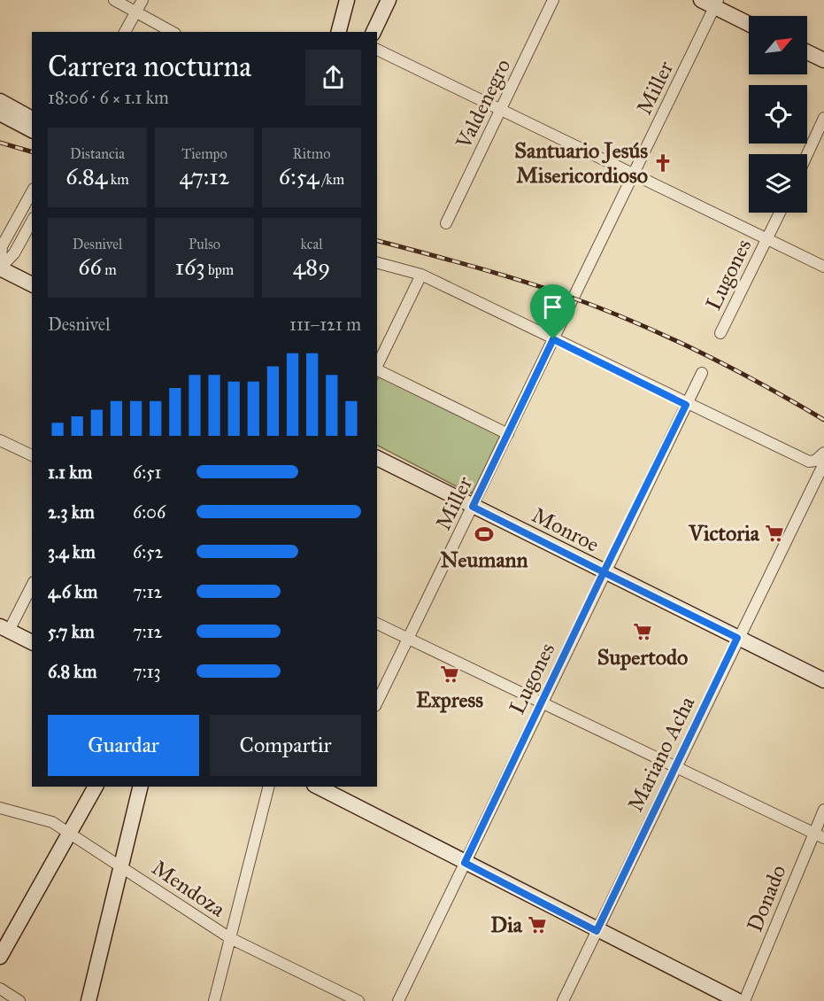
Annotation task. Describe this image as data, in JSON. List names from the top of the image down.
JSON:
{
  "streets": {
    "main road": ["Monroe"],
    "street": [
      "Miller",
      "Valdenegro",
      "Lugones",
      "Mariano Acha",
      "Mendoza",
      "Donado"
    ]
  },
  "crossings": [
    ["Miller", "Monroe"],
    ["Lugones", "Monroe"],
    ["Monroe", "Mariano Acha"]
  ],
  "places": {
    "church": ["Santuario Jesús Misericordioso"],
    "supermarket": [
      "Victoria",
      "Supertodo",
      "Express",
      "Dia"
    ],
    "sports": ["Neumann"]
  },
  "north": "top right",
  "page": {
    "heading": ["Carrera nocturna", "18:06 · 6 × 1.1 km"],
    "stats": [
      ["Distancia", "6.84 km"],
      ["Tiempo", "47:12"],
      ["Ritmo", "6:54 /km"],
      ["Desnivel", "66 m"],
      ["Pulso", "163 bpm"],
      ["kcal", "489"]
    ],
    "chart": ["Desnivel", "111–121 m"],
    "list": [
      {
        "name": "1.1 km",
        "note": "6:51"
      },
      {
        "name": "2.3 km",
        "note": "6:06"
      },
      {
        "name": "3.4 km",
        "note": "6:52"
      },
      {
        "name": "4.6 km",
        "note": "7:12"
      },
      {
        "name": "5.7 km",
        "note": "7:12"
      },
      {
        "name": "6.8 km",
        "note": "7:13"
      }
    ],
    "buttons": ["Guardar", "Compartir"]
  }
}
